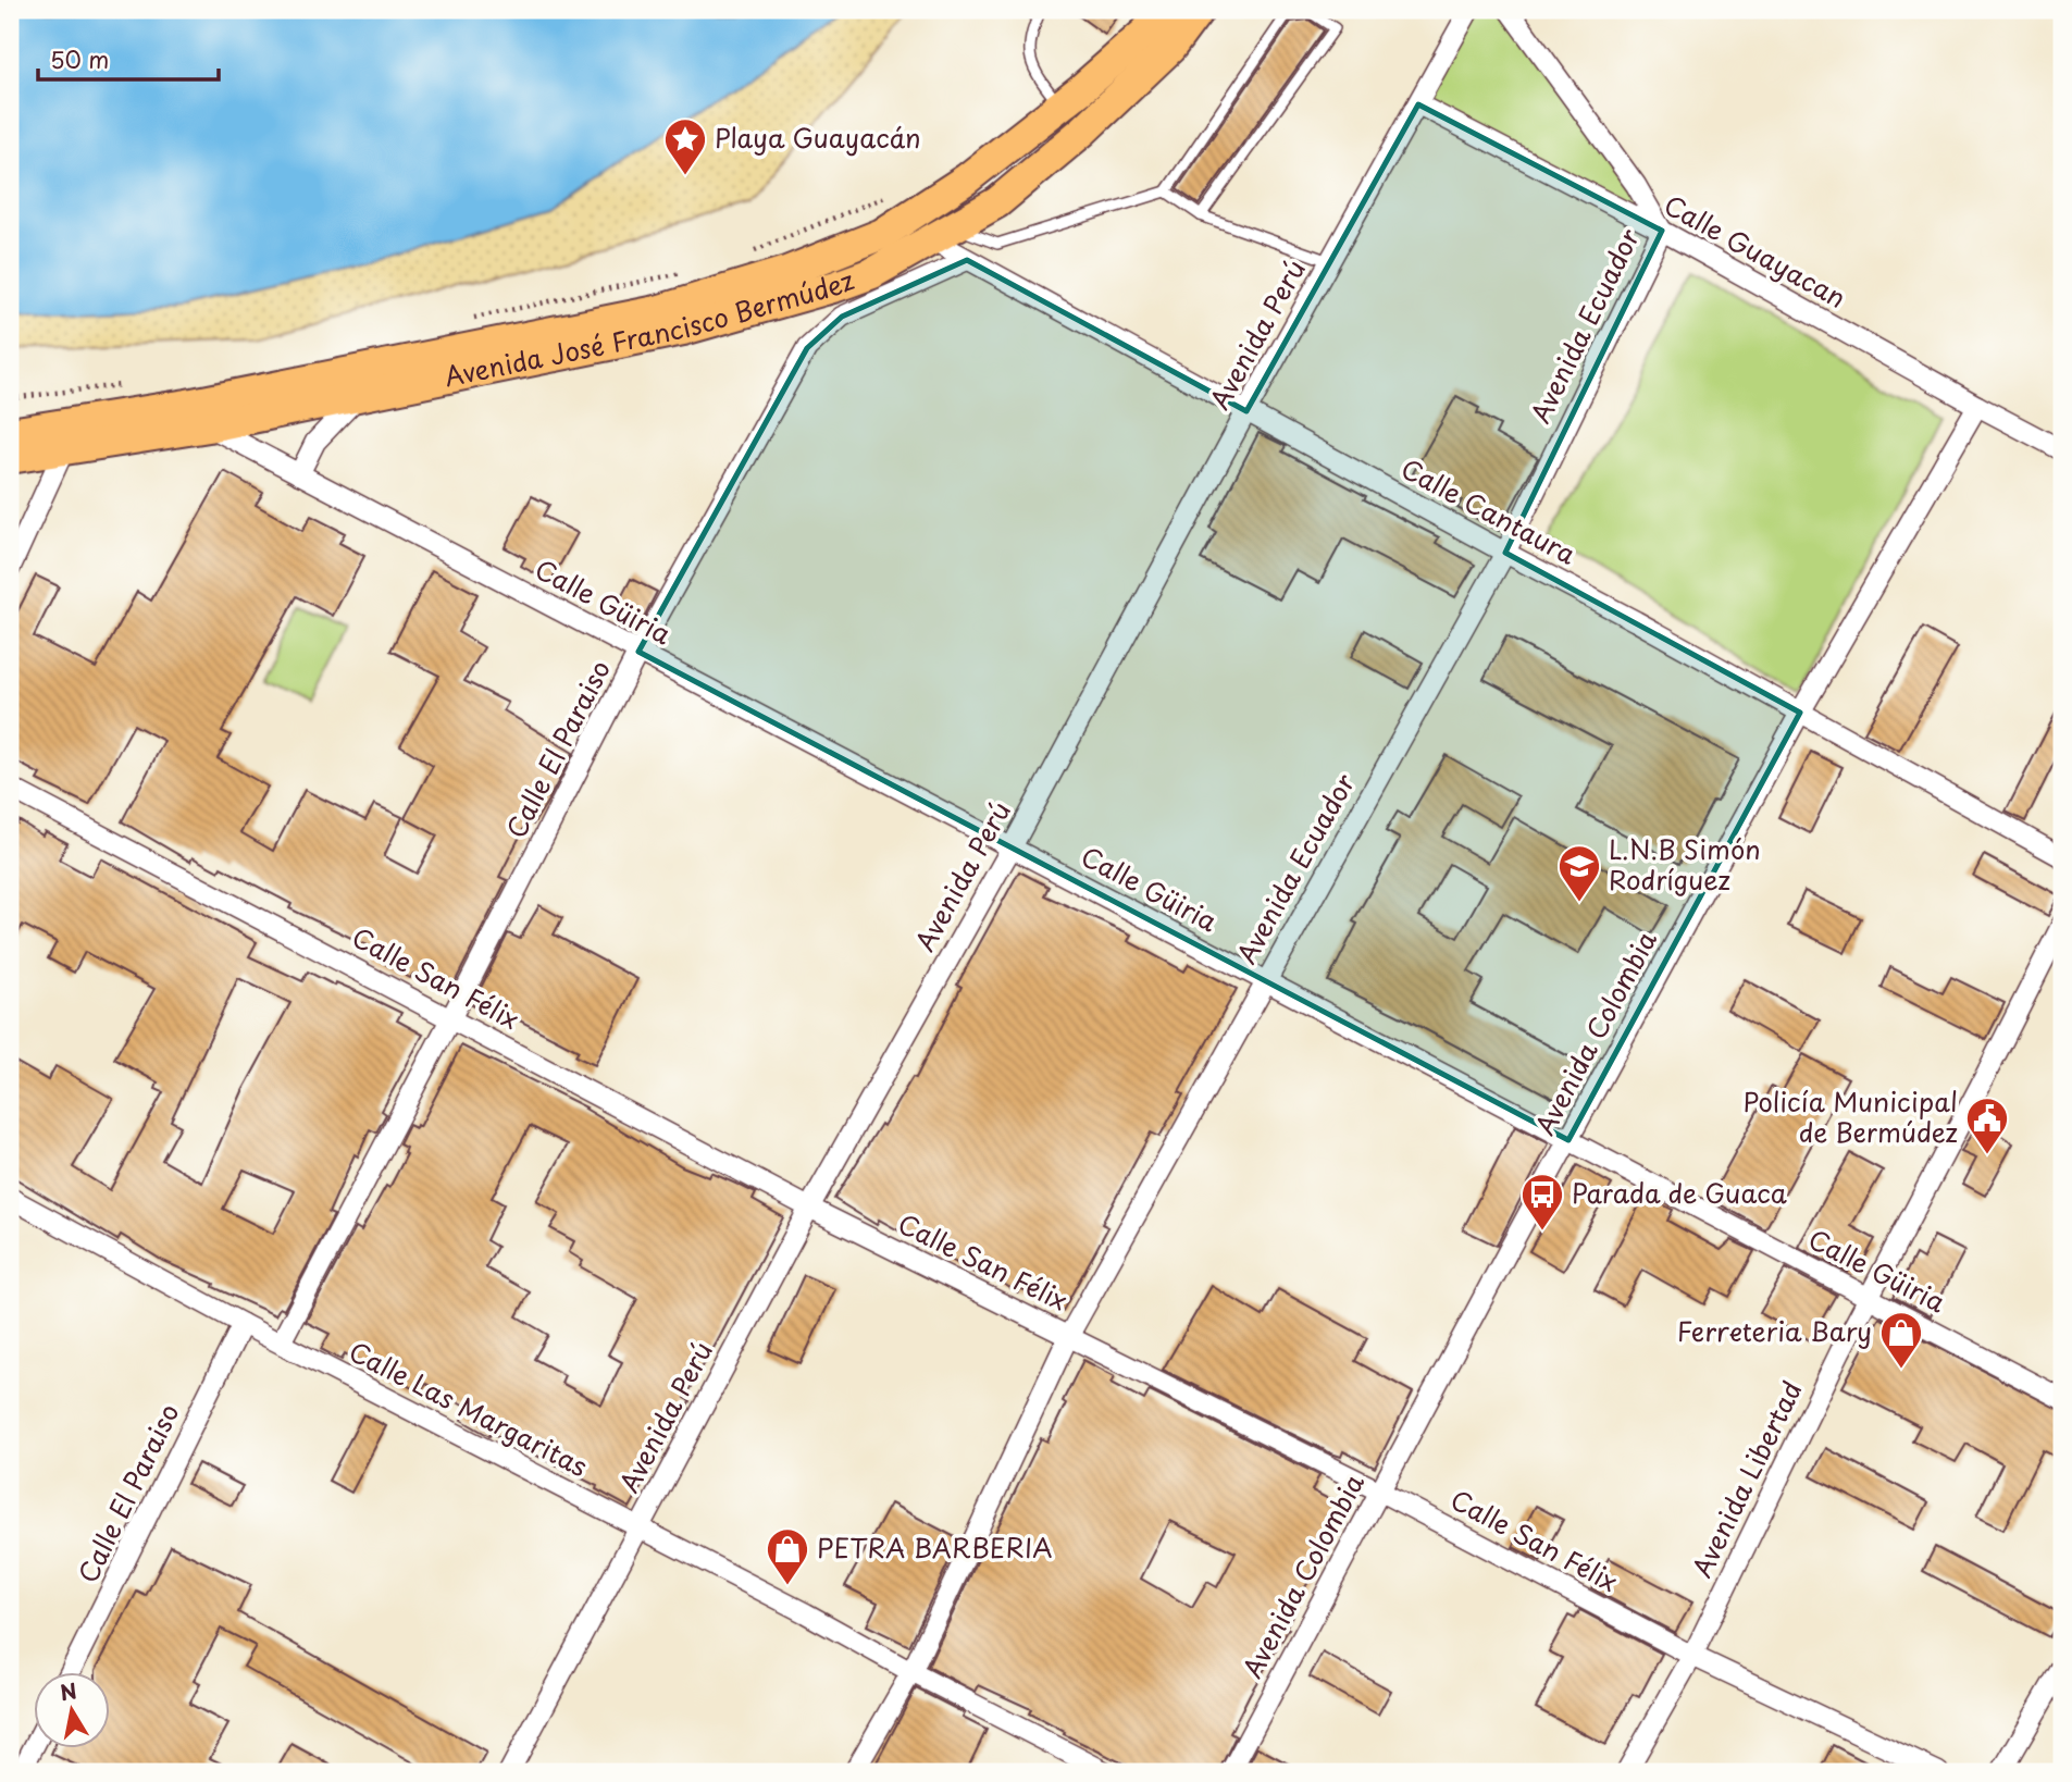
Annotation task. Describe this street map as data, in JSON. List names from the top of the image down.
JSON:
{
  "streets": {
    "main road": ["Avenida José Francisco Bermúdez"],
    "street": [
      "Calle Guayacan",
      "Avenida Ecuador",
      "Avenida Perú",
      "Calle Cantaura",
      "Calle Güiria",
      "Calle El Paraiso",
      "Calle San Félix",
      "Avenida Colombia",
      "Calle Las Margaritas",
      "Avenida Libertad"
    ]
  },
  "crossings": [
    ["Calle Guayacan", "Avenida Ecuador"],
    ["Calle Guayacan", "Avenida Perú"],
    ["Calle Guayacan", "Avenida Colombia"],
    ["Avenida Ecuador", "Calle Cantaura"],
    ["Avenida Ecuador", "Calle Güiria"],
    ["Avenida Ecuador", "Calle San Félix"],
    ["Avenida Ecuador", "Calle Las Margaritas"],
    ["Avenida José Francisco Bermúdez", "Calle Cantaura"],
    ["Avenida José Francisco Bermúdez", "Calle Güiria"],
    ["Avenida Perú", "Calle Cantaura"],
    ["Avenida Perú", "Calle Güiria"],
    ["Avenida Perú", "Calle San Félix"],
    ["Avenida Perú", "Calle Las Margaritas"],
    ["Calle Cantaura", "Calle El Paraiso"],
    ["Calle Cantaura", "Avenida Colombia"],
    ["Calle Güiria", "Calle El Paraiso"],
    ["Calle Güiria", "Avenida Colombia"],
    ["Calle Güiria", "Avenida Libertad"],
    ["Calle El Paraiso", "Calle San Félix"],
    ["Calle El Paraiso", "Calle Las Margaritas"],
    ["Calle San Félix", "Avenida Colombia"],
    ["Calle San Félix", "Avenida Libertad"]
  ],
  "places": {
    "place": ["Playa Guayacán"],
    "school or university": ["L.N.B Simón Rodríguez"],
    "public building": ["Policía Municipal de Bermúdez"],
    "bus stop": ["Parada de Guaca"],
    "shop": ["Ferreteria Bary", "PETRA BARBERIA"]
  },
  "scale_bar": "50 m",
  "north": "top"
}
